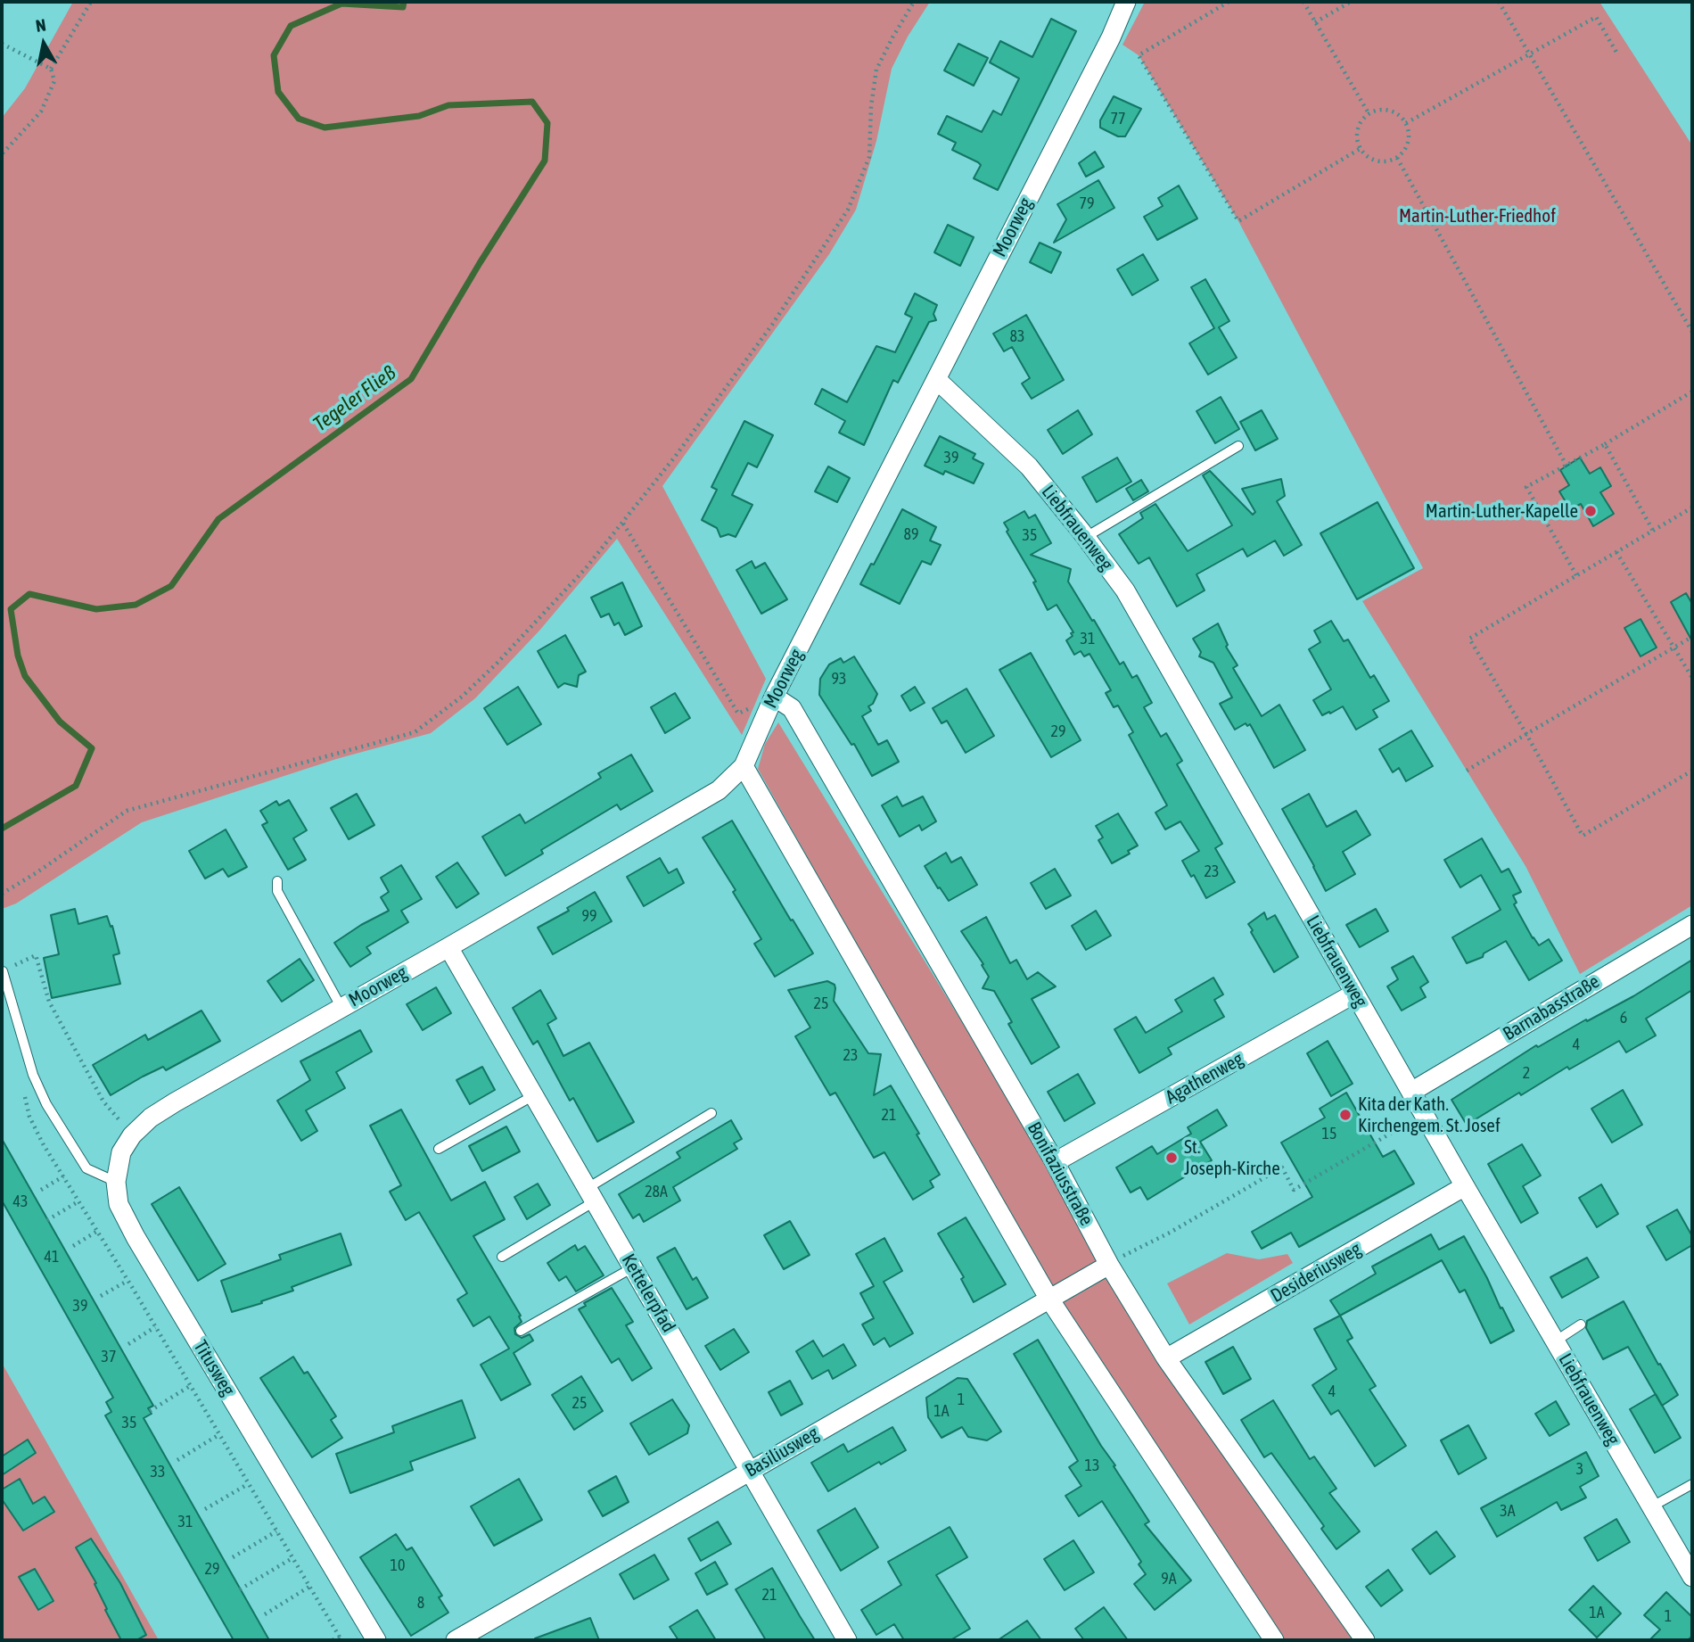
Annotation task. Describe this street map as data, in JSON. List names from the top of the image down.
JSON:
{
  "streets": {
    "street": [
      "Moorweg",
      "Liebfrauenweg",
      "Barnabasstraße",
      "Agathenweg",
      "Bonifaziusstraße",
      "Desideriusweg",
      "Kettelerpfad",
      "Titusweg",
      "Basiliusweg"
    ]
  },
  "crossings": [
    ["Moorweg", "Liebfrauenweg"],
    ["Moorweg", "Bonifaziusstraße"],
    ["Moorweg", "Kettelerpfad"],
    ["Moorweg", "Titusweg"],
    ["Liebfrauenweg", "Barnabasstraße"],
    ["Liebfrauenweg", "Agathenweg"],
    ["Liebfrauenweg", "Desideriusweg"],
    ["Agathenweg", "Bonifaziusstraße"],
    ["Bonifaziusstraße", "Desideriusweg"],
    ["Bonifaziusstraße", "Basiliusweg"],
    ["Kettelerpfad", "Basiliusweg"]
  ],
  "water": ["Tegeler Fließ"],
  "parks": ["Martin-Luther-Friedhof"],
  "places": ["Martin-Luther-Kapelle", "Kita der Kath. Kirchengem. St. Josef", "St. Joseph-Kirche"],
  "house_numbers": [
    "77",
    "79",
    "83",
    "39",
    "89",
    "35",
    "31",
    "93",
    "29",
    "23",
    "99",
    "25",
    "6",
    "4",
    "23",
    "2",
    "21",
    "15",
    "28A",
    "43",
    "41",
    "39",
    "37",
    "4",
    "1",
    "25",
    "1A",
    "35",
    "13",
    "3",
    "33",
    "3A",
    "31",
    "10",
    "29",
    "9A",
    "21",
    "8",
    "1A",
    "1"
  ],
  "north": "top"
}
